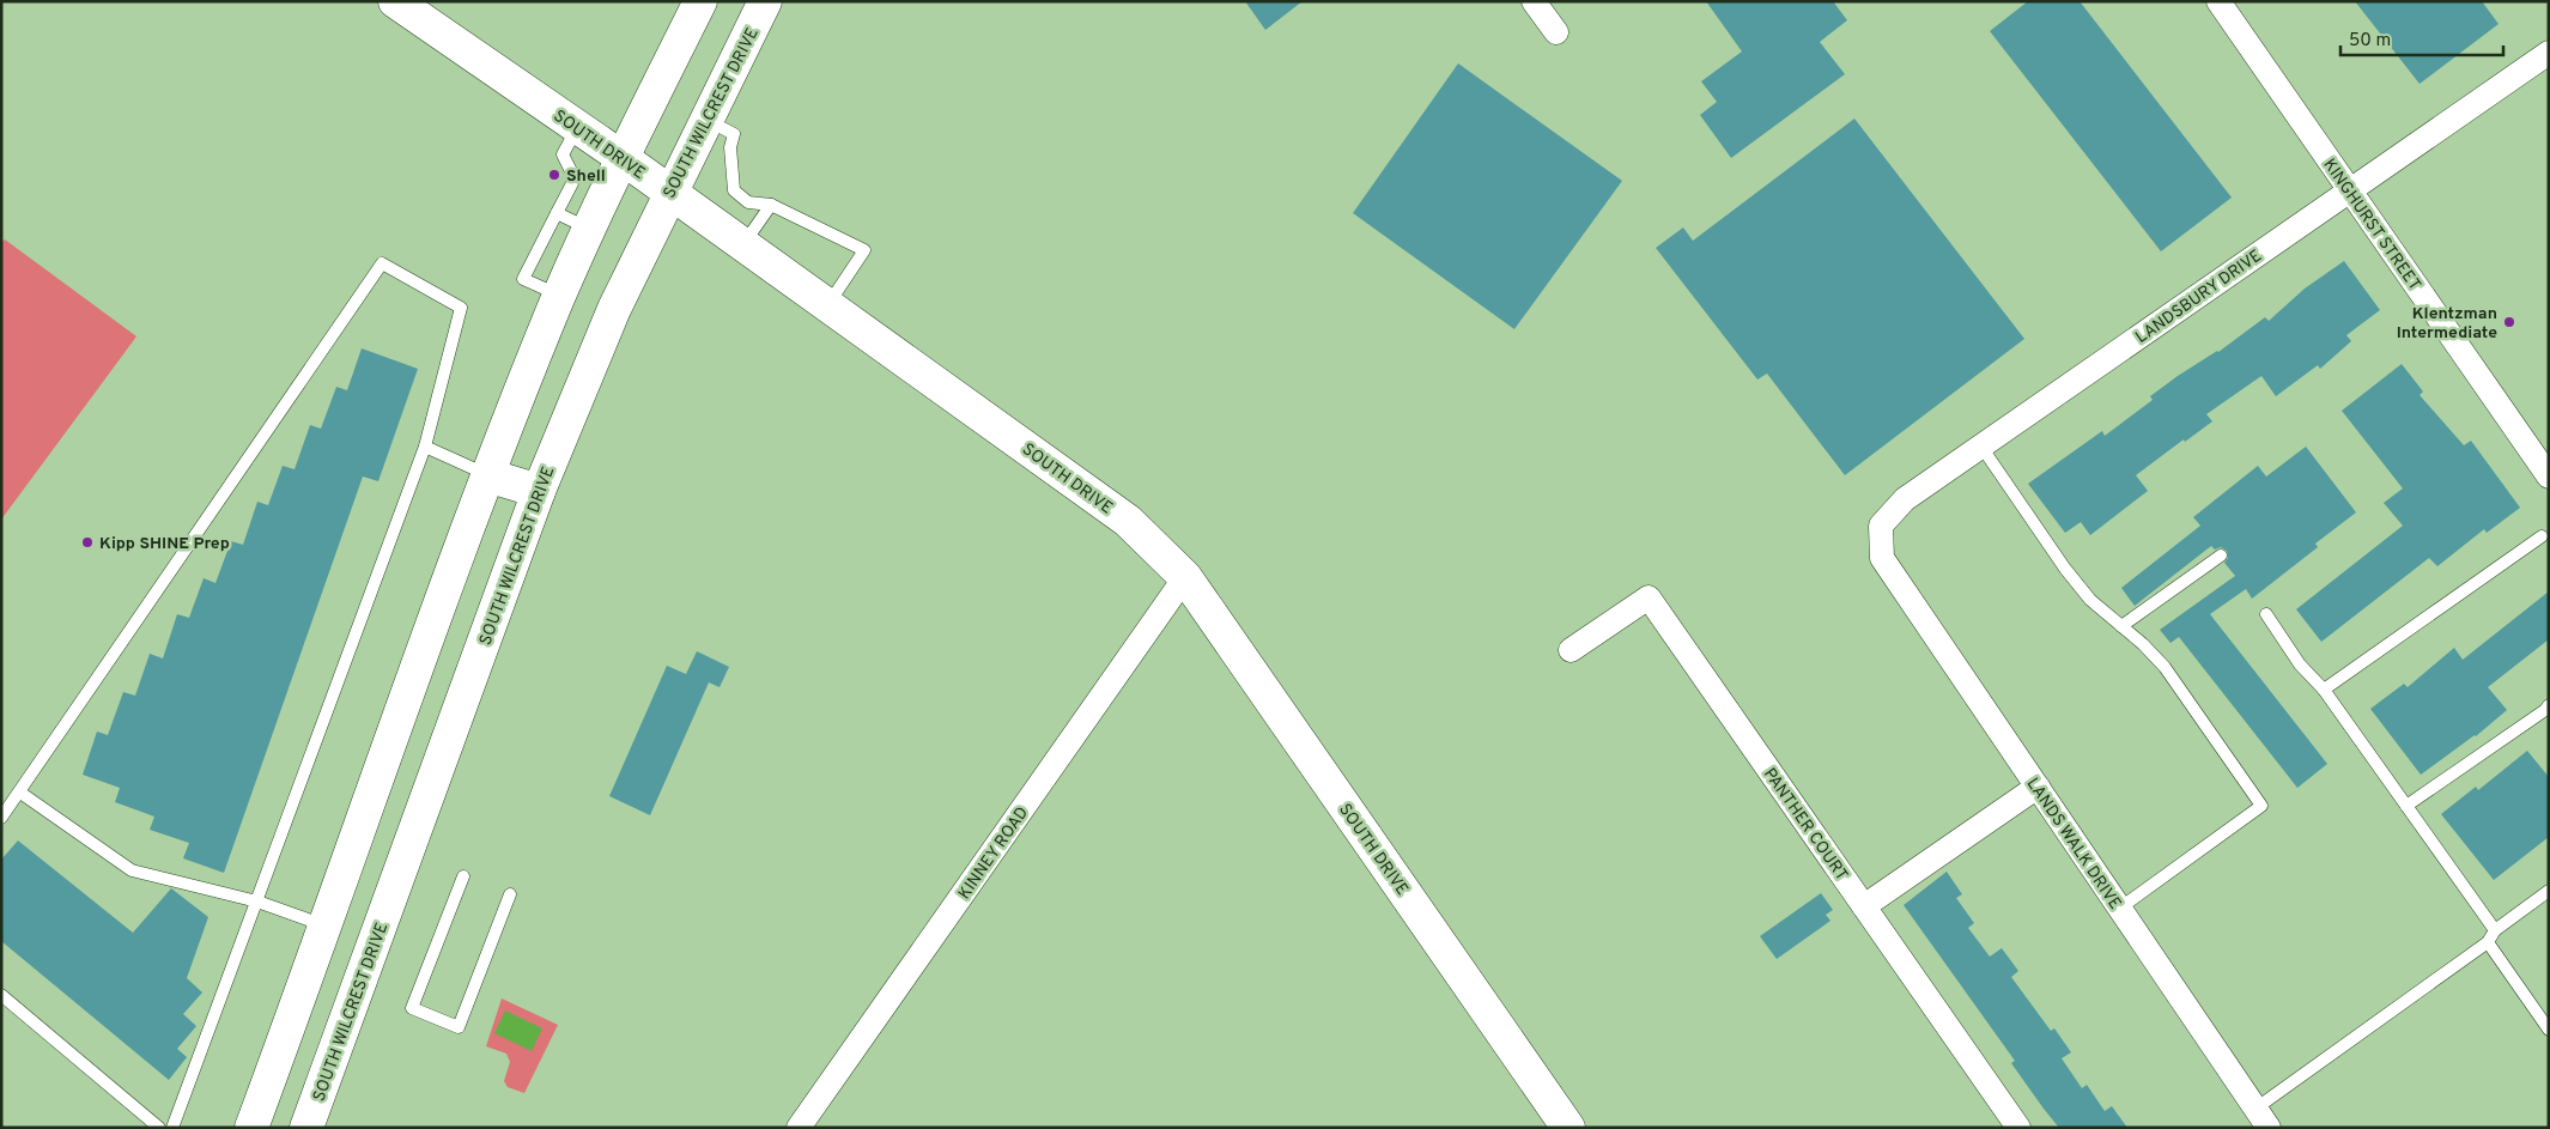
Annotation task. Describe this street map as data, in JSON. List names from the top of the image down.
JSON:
{
  "streets": {
    "main road": ["SOUTH WILCREST DRIVE", "SOUTH DRIVE"],
    "street": [
      "KINGHURST STREET",
      "LANDSBURY DRIVE",
      "PANTHER COURT",
      "LANDS WALK DRIVE",
      "KINNEY ROAD"
    ]
  },
  "crossings": [
    ["SOUTH WILCREST DRIVE", "SOUTH DRIVE"],
    ["SOUTH DRIVE", "KINNEY ROAD"],
    ["KINGHURST STREET", "LANDSBURY DRIVE"],
    ["LANDSBURY DRIVE", "LANDS WALK DRIVE"]
  ],
  "places": ["Shell", "Klentzman Intermediate", "Kipp SHINE Prep"],
  "scale_bar": "50 m"
}
